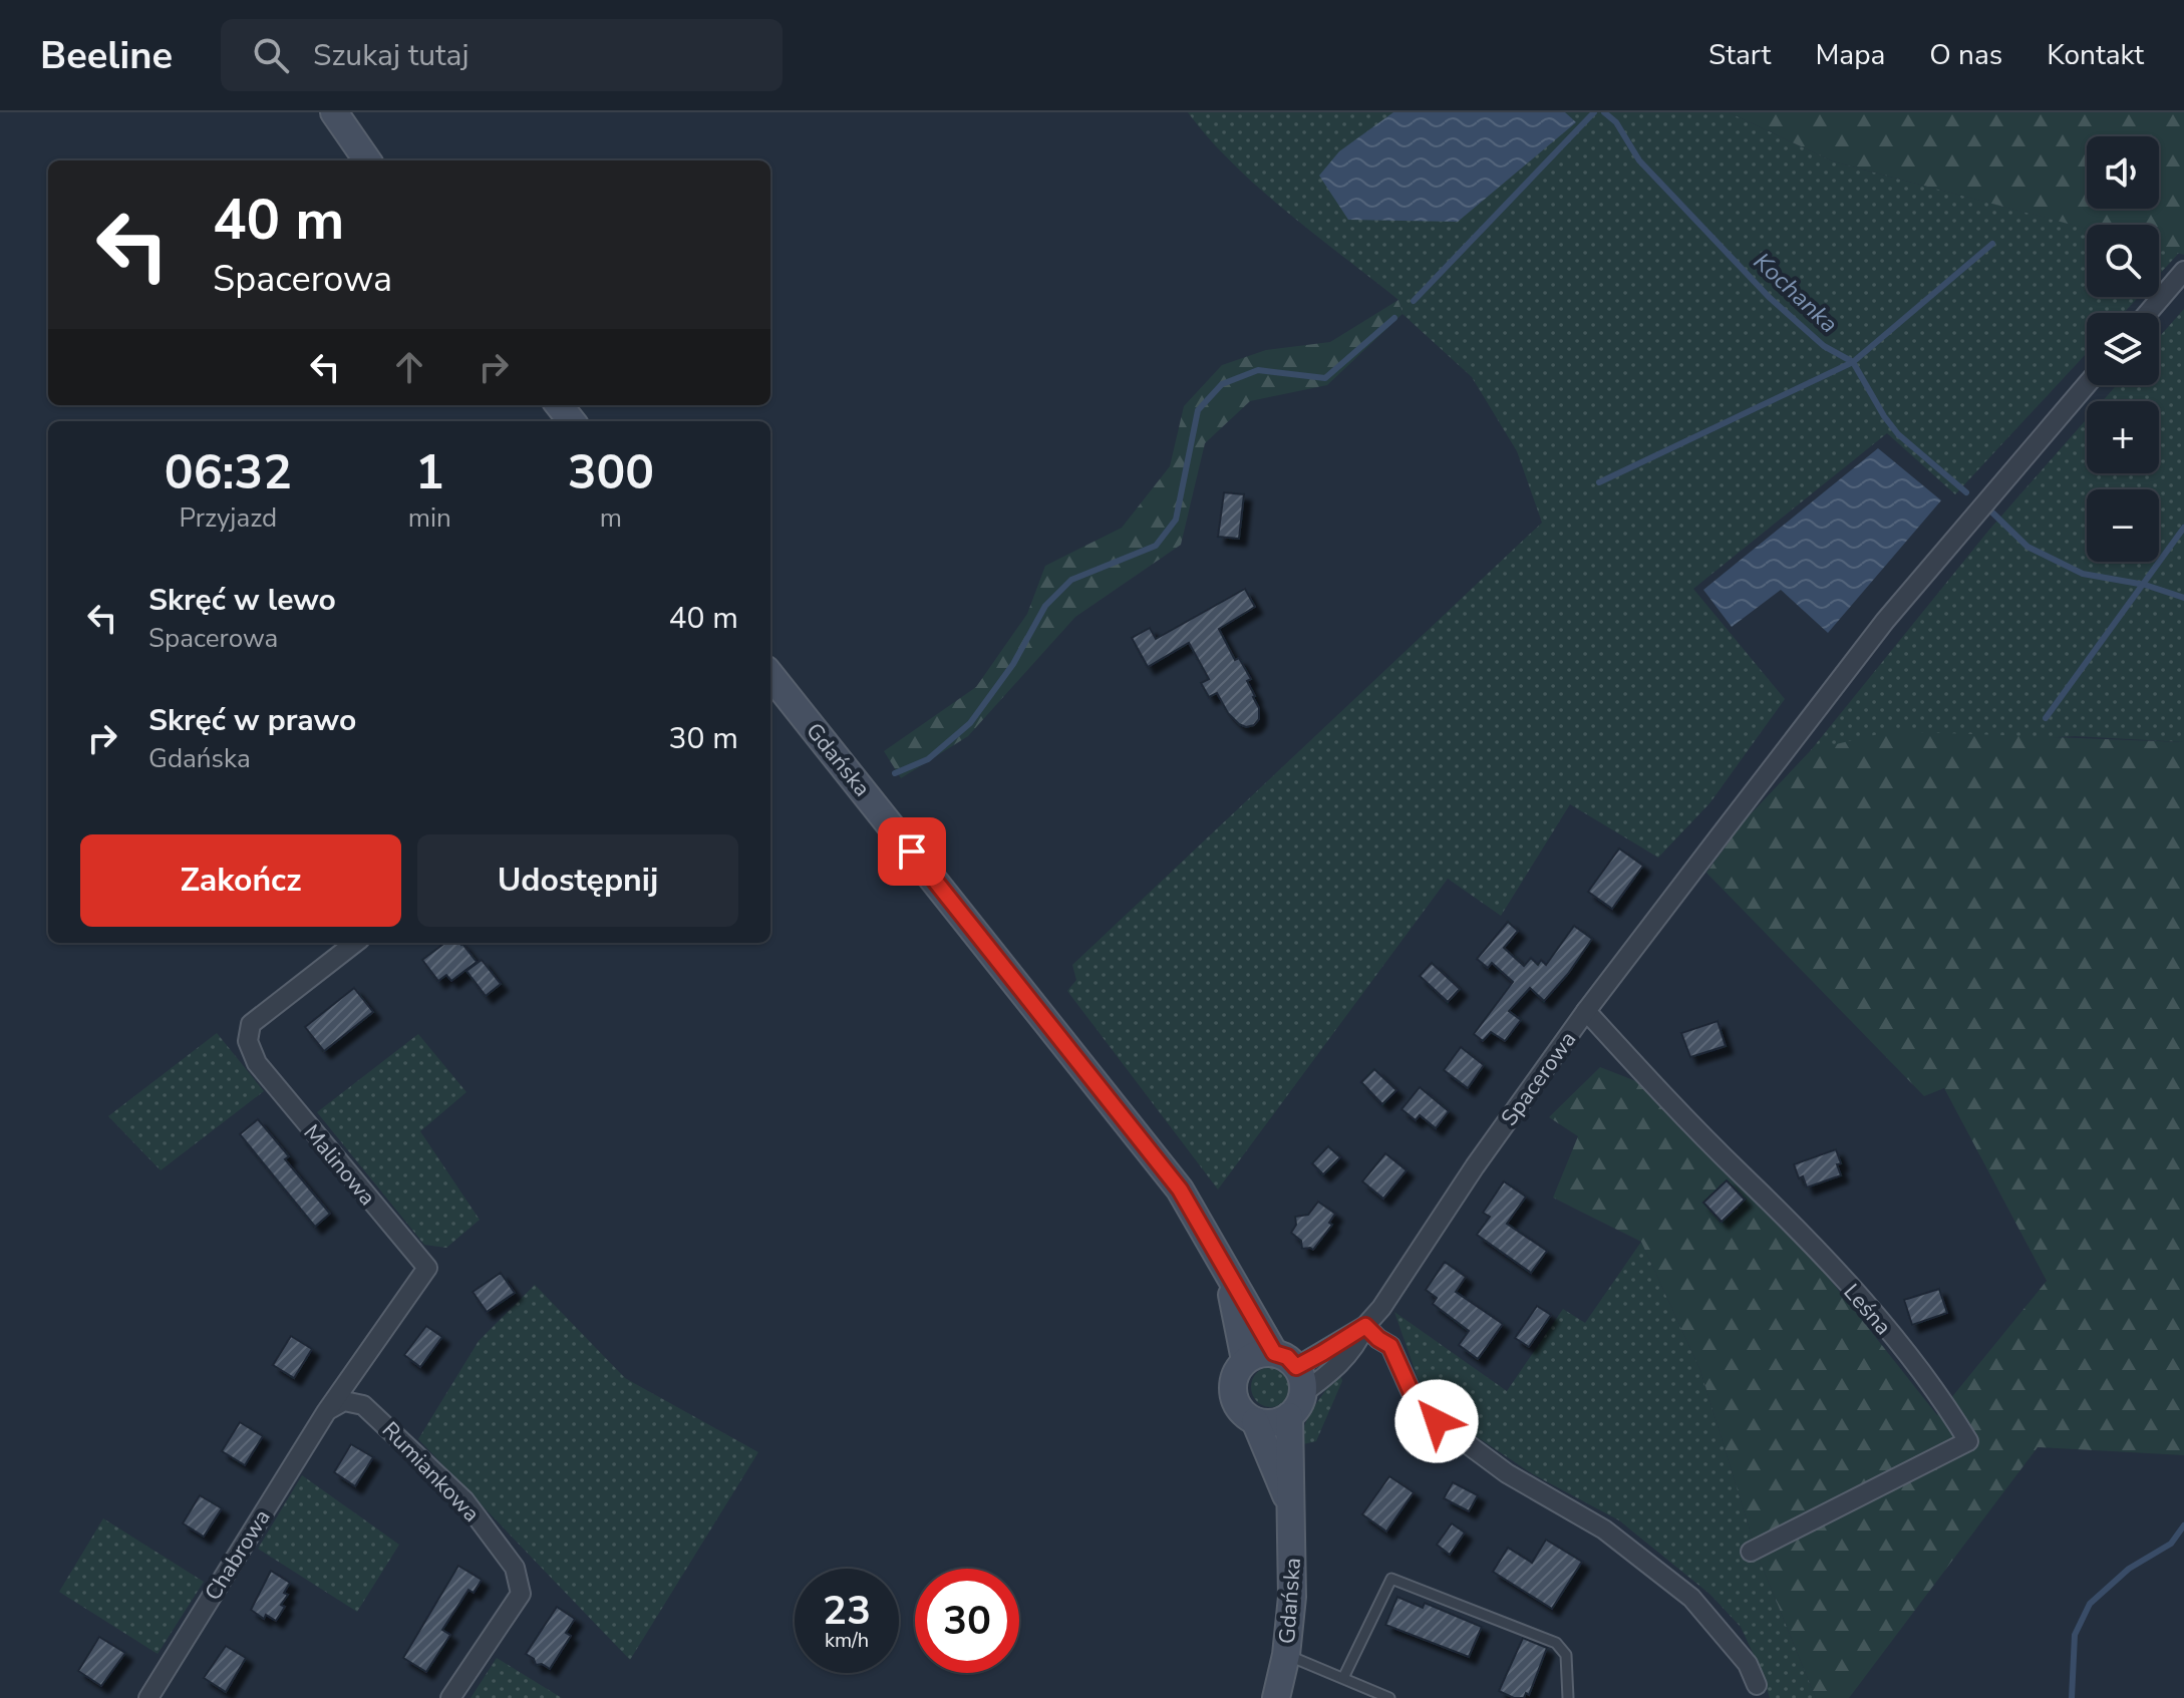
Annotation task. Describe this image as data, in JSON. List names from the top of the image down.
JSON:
{
  "streets": {
    "main road": ["Gdańska"],
    "street": [
      "Spacerowa",
      "Malinowa",
      "Leśna",
      "Rumiankowa",
      "Chabrowa"
    ]
  },
  "crossings": [
    ["Gdańska", "Spacerowa"],
    ["Spacerowa", "Leśna"],
    ["Malinowa", "Rumiankowa"],
    ["Malinowa", "Chabrowa"],
    ["Rumiankowa", "Chabrowa"]
  ],
  "water": ["Kochanka"],
  "page": {
    "header": "Beeline",
    "search": "Szukaj tutaj",
    "nav": [
      "Start",
      "Mapa",
      "O nas",
      "Kontakt"
    ],
    "map_buttons": ["+", "−"],
    "turn": ["40 m", "Spacerowa"],
    "eta": [
      "06:32",
      "Przyjazd",
      "1",
      "min",
      "300",
      "m"
    ],
    "list": [
      {
        "name": "Skręć w lewo",
        "note": "Spacerowa",
        "value": "40 m"
      },
      {
        "name": "Skręć w prawo",
        "note": "Gdańska",
        "value": "30 m"
      }
    ],
    "buttons": ["Zakończ", "Udostępnij"],
    "speed": "23 km/h",
    "limit": "30"
  }
}
